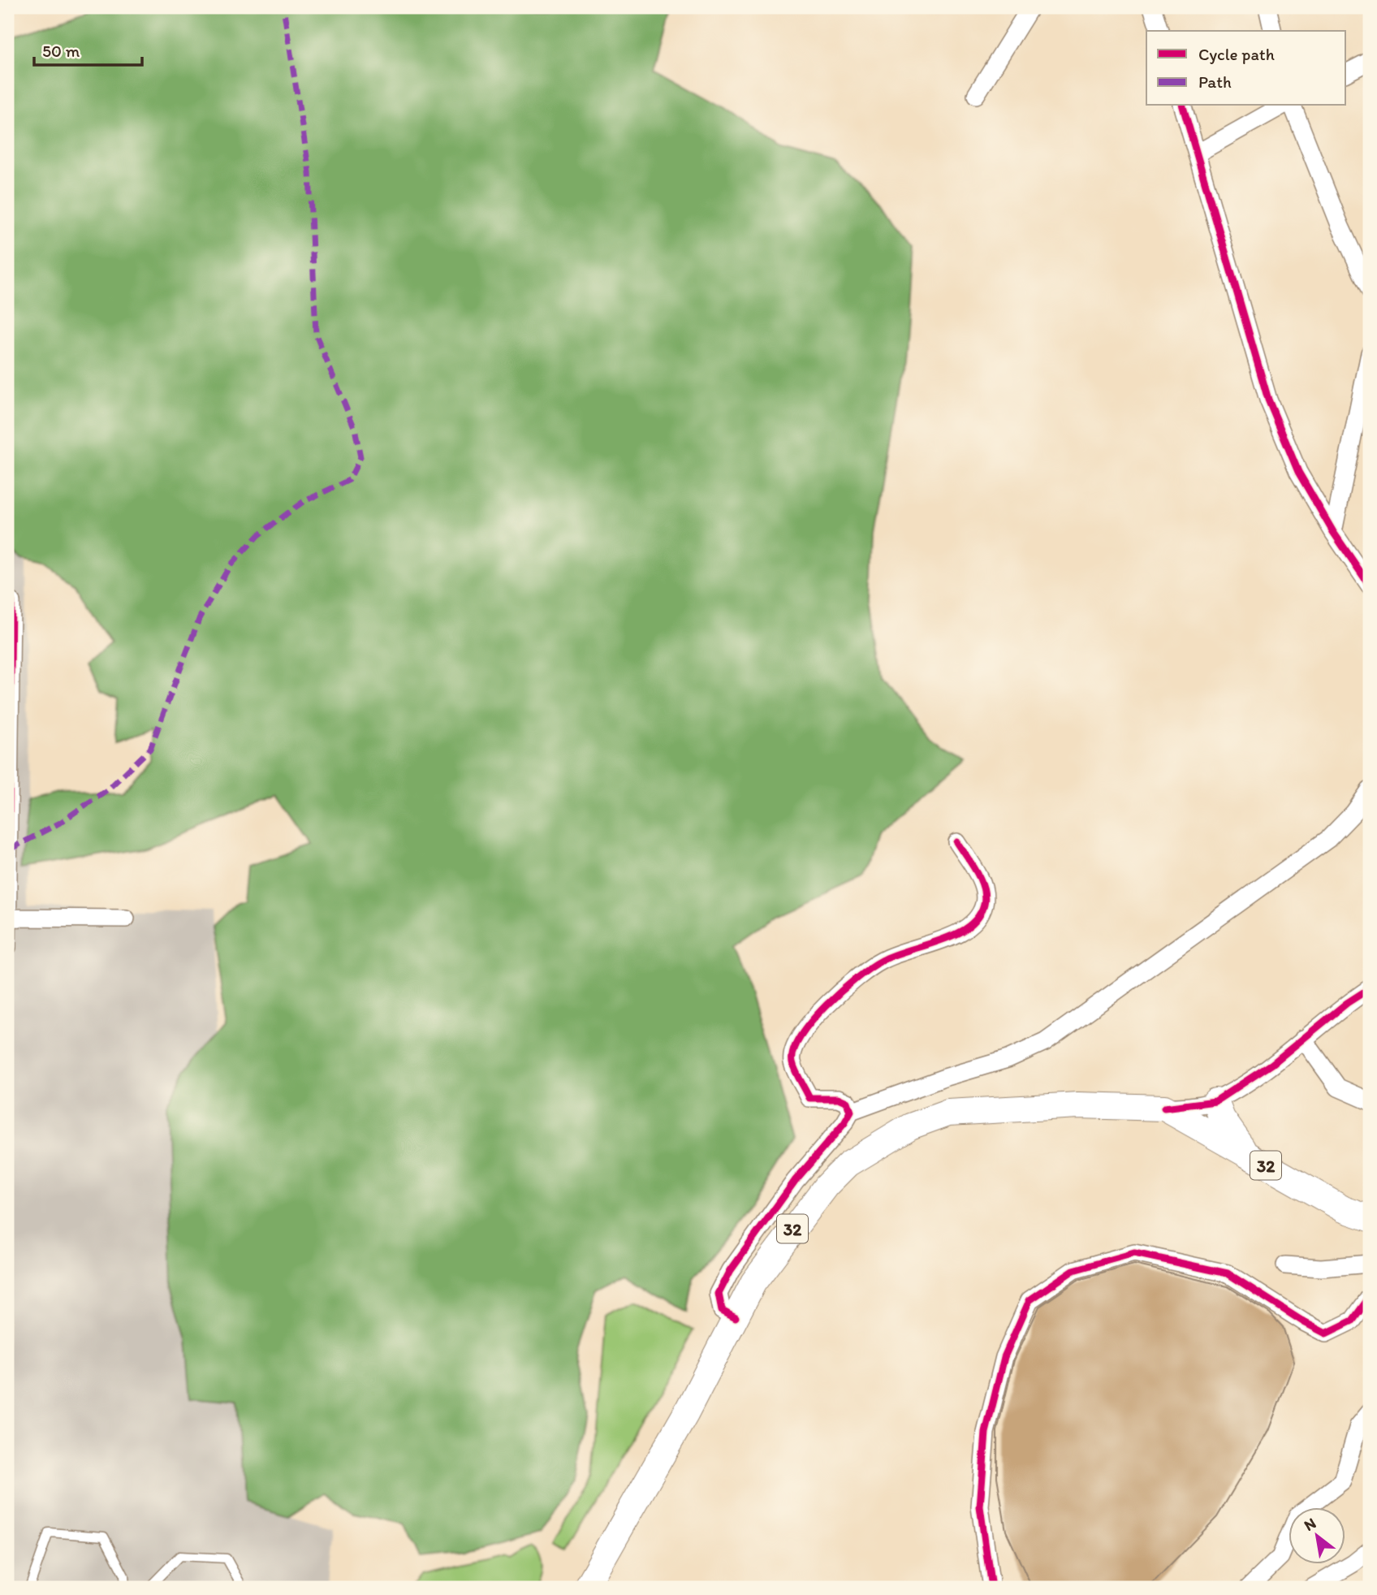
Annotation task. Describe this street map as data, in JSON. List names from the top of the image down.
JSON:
{
  "streets": {
    "main road": ["32"]
  },
  "legend": ["Cycle path", "Path"],
  "scale_bar": "50 m",
  "north": "top left"
}
